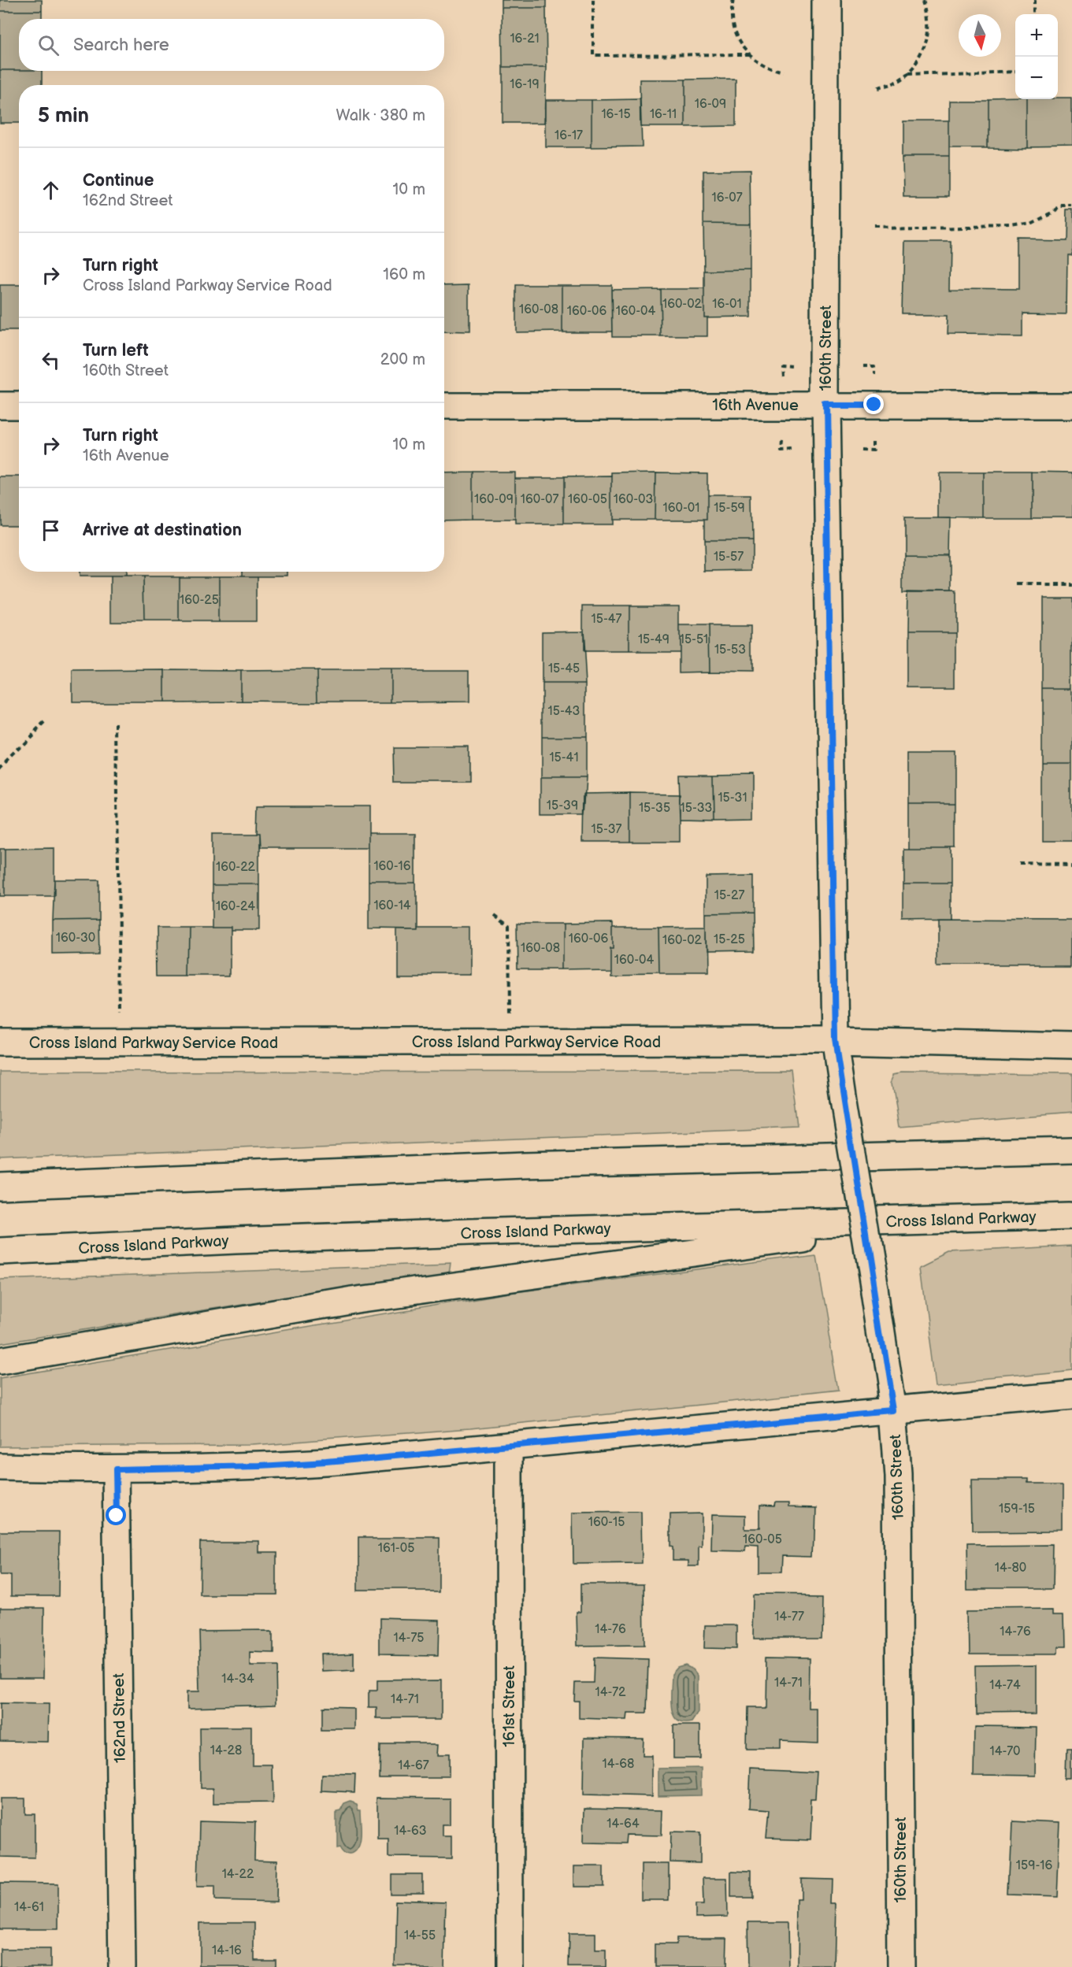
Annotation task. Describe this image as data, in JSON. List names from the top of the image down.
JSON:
{
  "streets": {
    "main road": [
      "160th Street",
      "16th Avenue",
      "Cross Island Parkway Service Road",
      "Cross Island Parkway",
      "161st Street",
      "162nd Street"
    ]
  },
  "crossings": [
    ["160th Street", "16th Avenue"],
    ["160th Street", "Cross Island Parkway Service Road"]
  ],
  "house_numbers": [
    "16-21",
    "16-19",
    "16-09",
    "16-15",
    "16-11",
    "16-17",
    "16-07",
    "160-02",
    "16-01",
    "160-08",
    "160-06",
    "160-04",
    "160-09",
    "160-07",
    "160-05",
    "160-03",
    "160-01",
    "15-59",
    "15-57",
    "160-25",
    "15-47",
    "15-49",
    "15-51",
    "15-53",
    "15-45",
    "15-43",
    "15-41",
    "15-31",
    "15-39",
    "15-35",
    "15-33",
    "15-37",
    "160-16",
    "160-22",
    "15-27",
    "160-14",
    "160-24",
    "160-30",
    "160-06",
    "15-25",
    "160-02",
    "160-08",
    "160-04",
    "159-15",
    "160-15",
    "160-05",
    "161-05",
    "14-80",
    "14-77",
    "14-76",
    "14-76",
    "14-75",
    "14-34",
    "14-71",
    "14-74",
    "14-72",
    "14-71",
    "14-28",
    "14-70",
    "14-68",
    "14-67",
    "14-64",
    "14-63",
    "159-16",
    "14-22",
    "14-61",
    "14-55",
    "14-16"
  ],
  "north": "bottom",
  "page": {
    "map_buttons": ["+", "−"],
    "search": "Search here",
    "heading": ["5 min", "Walk · 380 m"],
    "list": [
      ["Continue", "162nd Street", "10 m"],
      ["Turn right", "Cross Island Parkway Service Road", "160 m"],
      ["Turn left", "160th Street", "200 m"],
      ["Turn right", "16th Avenue", "10 m"],
      "Arrive at destination"
    ]
  }
}
